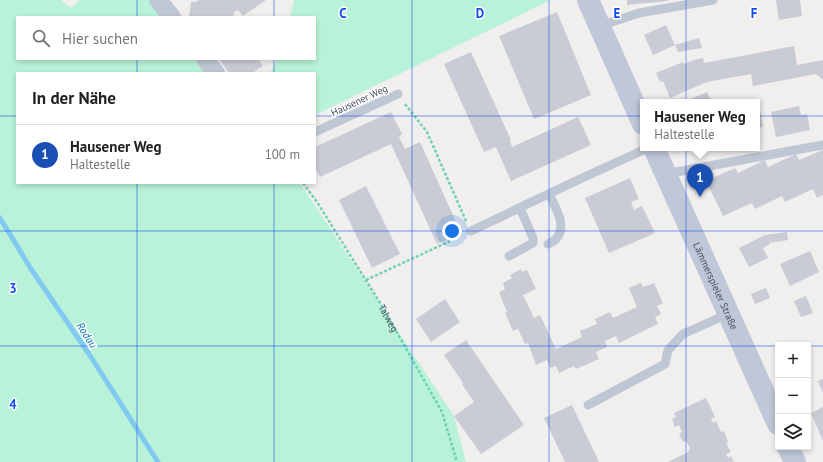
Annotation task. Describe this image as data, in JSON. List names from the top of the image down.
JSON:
{
  "streets": {
    "main road": ["Lämmerspieler Straße"],
    "lane": ["Hausener Weg"],
    "path": ["Talweg"]
  },
  "water": ["Rodau"],
  "page": {
    "search": "Hier suchen",
    "heading": "In der Nähe",
    "popup": ["Hausener Weg", "Haltestelle"],
    "list": [
      {
        "mark": "1",
        "name": "Hausener Weg",
        "note": "Haltestelle",
        "value": "100 m"
      }
    ],
    "pins": "1",
    "map_buttons": ["+", "−"]
  },
  "grid": {
    "columns": [
      "C",
      "D",
      "E",
      "F"
    ],
    "rows": ["3", "4"]
  }
}
